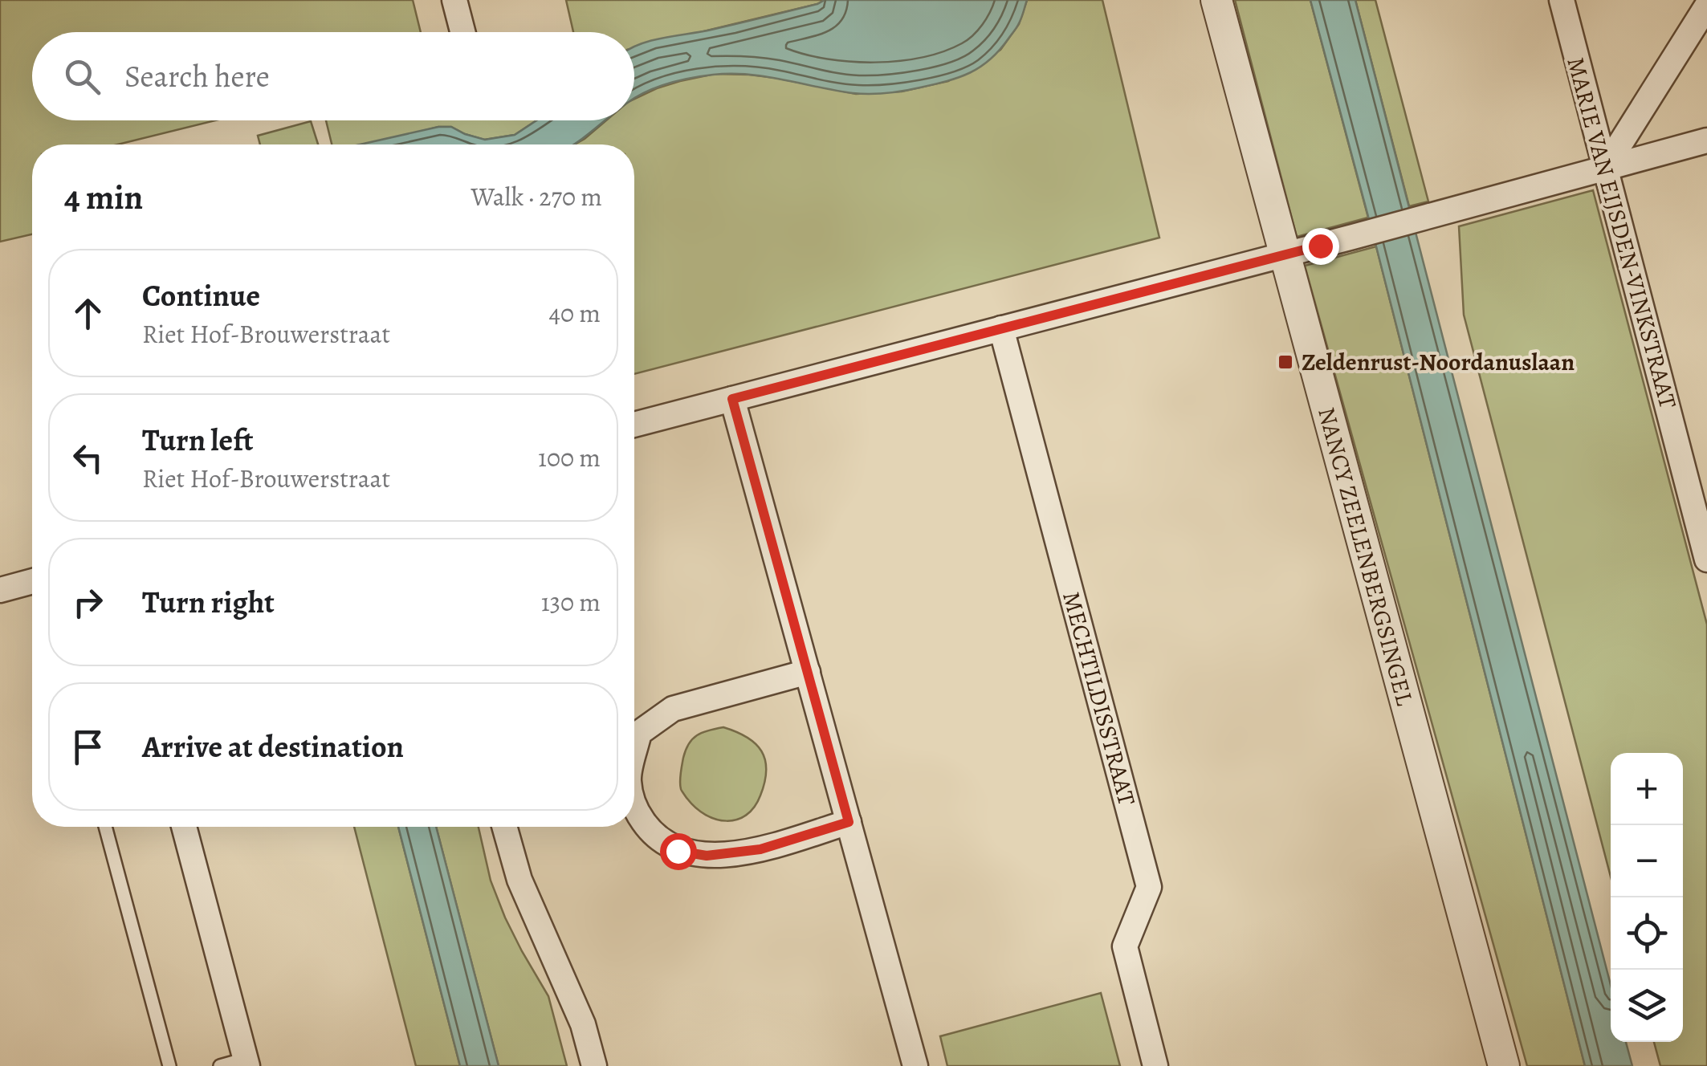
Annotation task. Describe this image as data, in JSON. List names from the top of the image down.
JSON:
{
  "streets": {
    "street": ["MARIE VAN EIJSDEN-VINKSTRAAT", "NANCY ZEELENBERGSINGEL", "MECHTILDISSTRAAT"]
  },
  "places": {
    "transit": ["Zeldenrust-Noordanuslaan"]
  },
  "page": {
    "search": "Search here",
    "heading": ["4 min", "Walk · 270 m"],
    "list": [
      ["Continue", "Riet Hof-Brouwerstraat", "40 m"],
      ["Turn left", "Riet Hof-Brouwerstraat", "100 m"],
      ["Turn right", "130 m"],
      "Arrive at destination"
    ],
    "map_buttons": ["+", "−"]
  }
}
